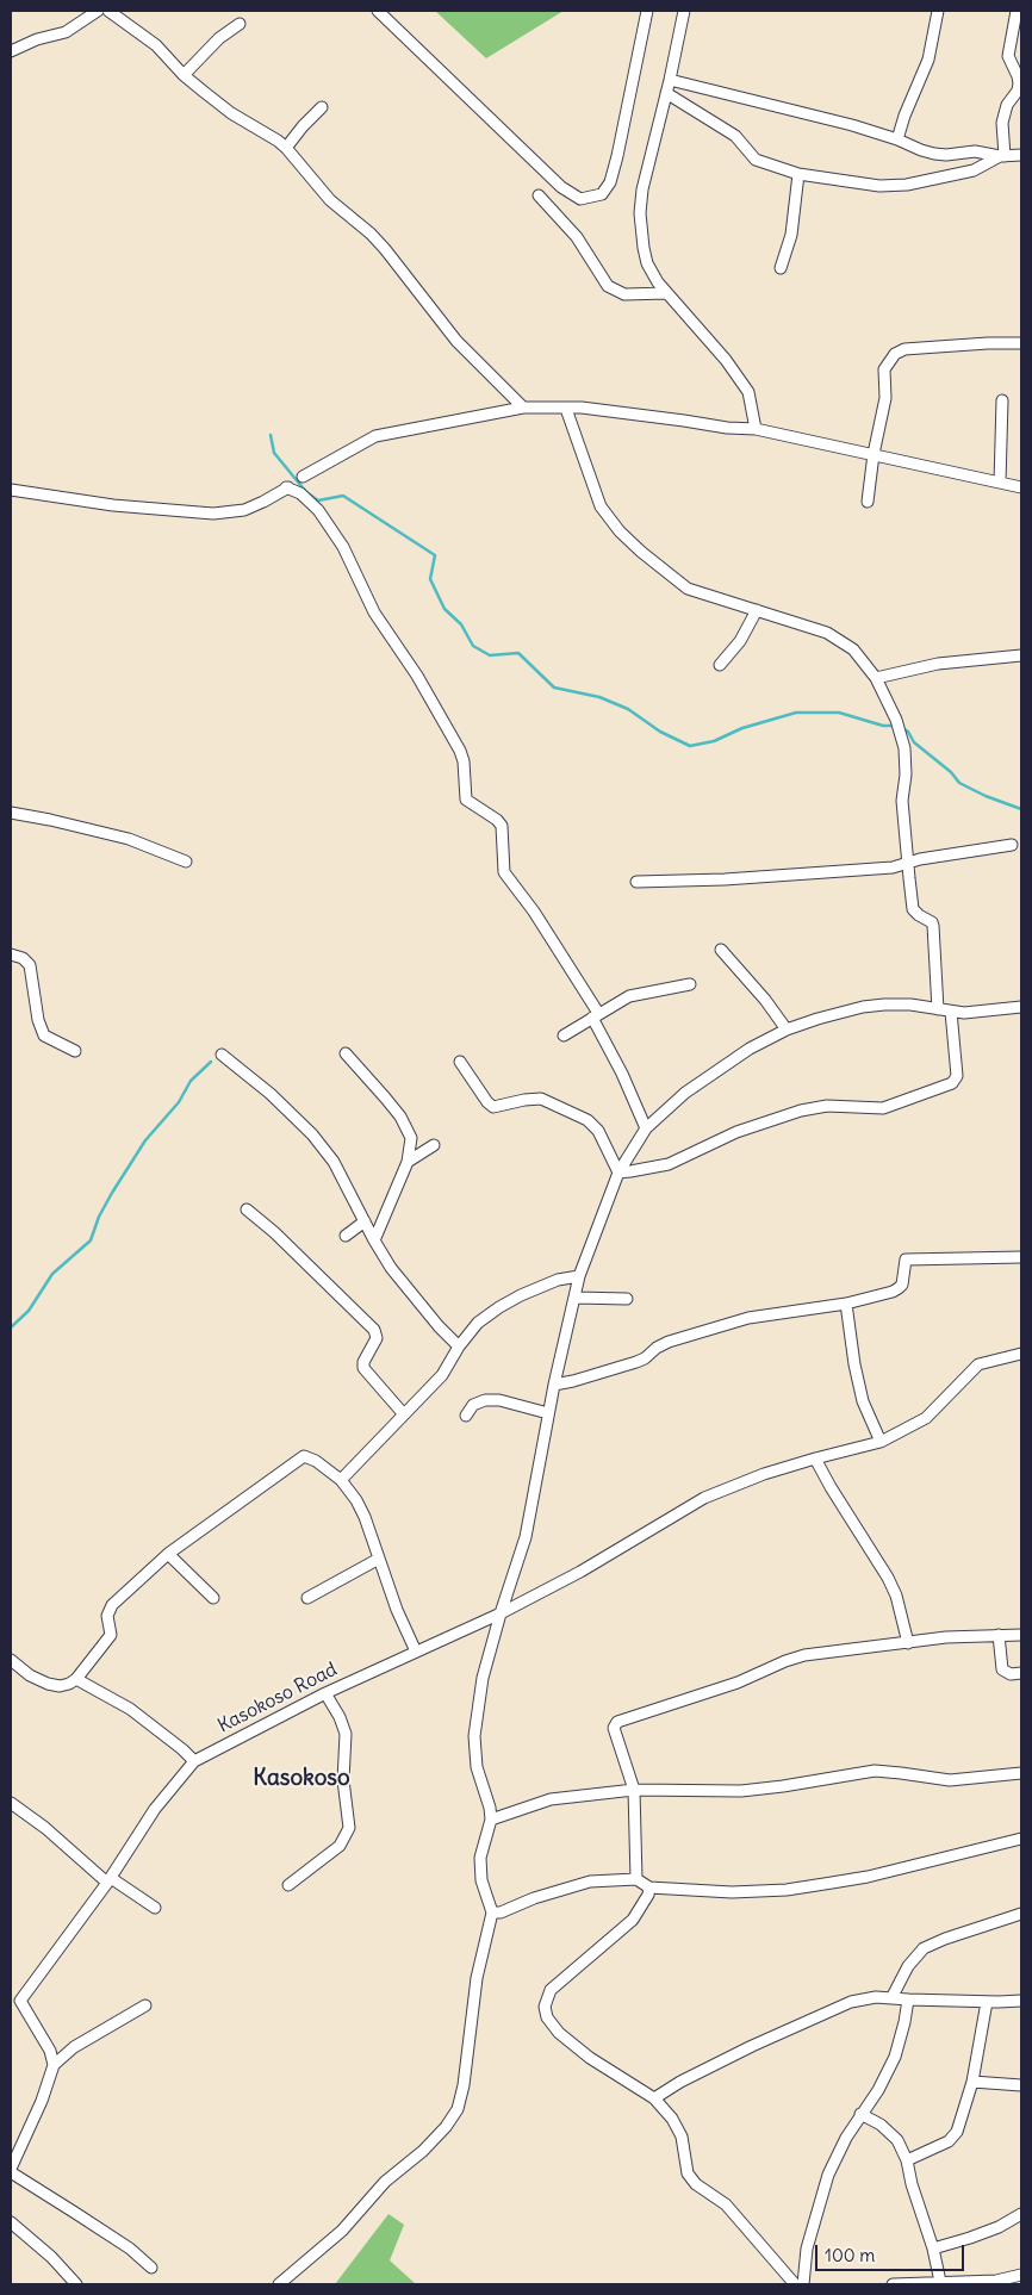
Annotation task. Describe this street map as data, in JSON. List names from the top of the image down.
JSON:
{
  "streets": {
    "street": ["Kasokoso Road"]
  },
  "districts": ["Kasokoso"],
  "scale_bar": "100 m"
}
